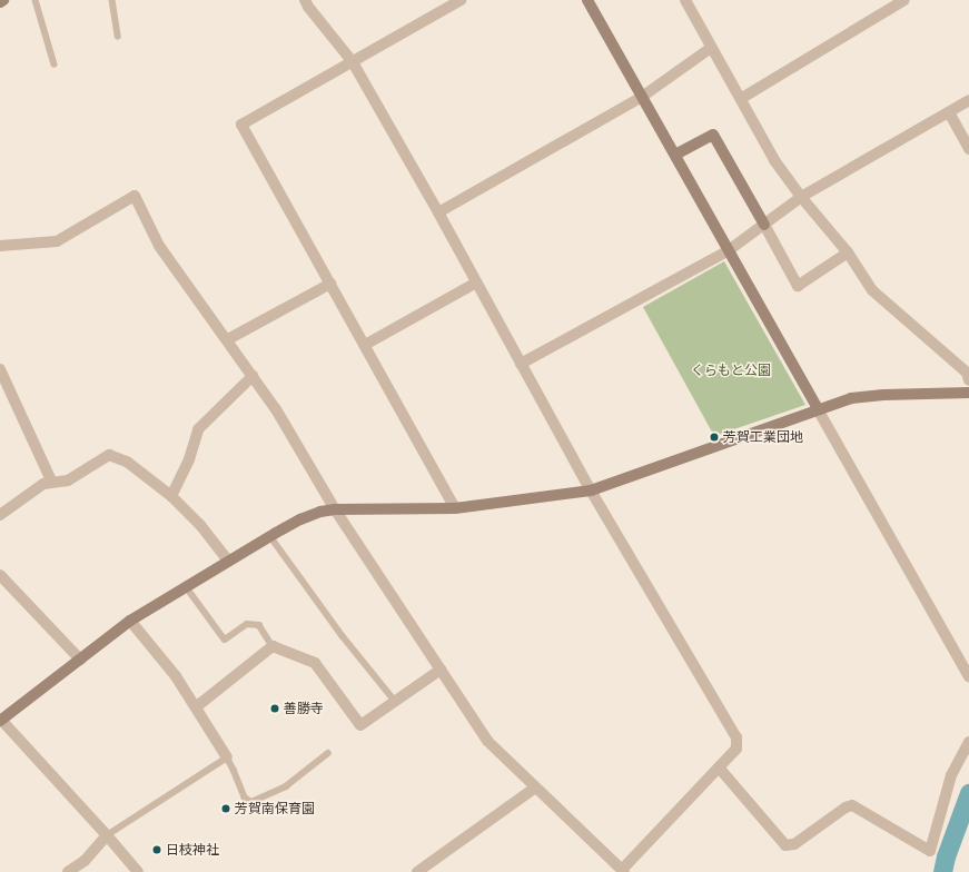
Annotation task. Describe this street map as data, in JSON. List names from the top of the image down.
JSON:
{
  "parks": ["くらもと公園"],
  "places": [
    "芳賀工業団地",
    "善勝寺",
    "芳賀南保育園",
    "日枝神社"
  ]
}
